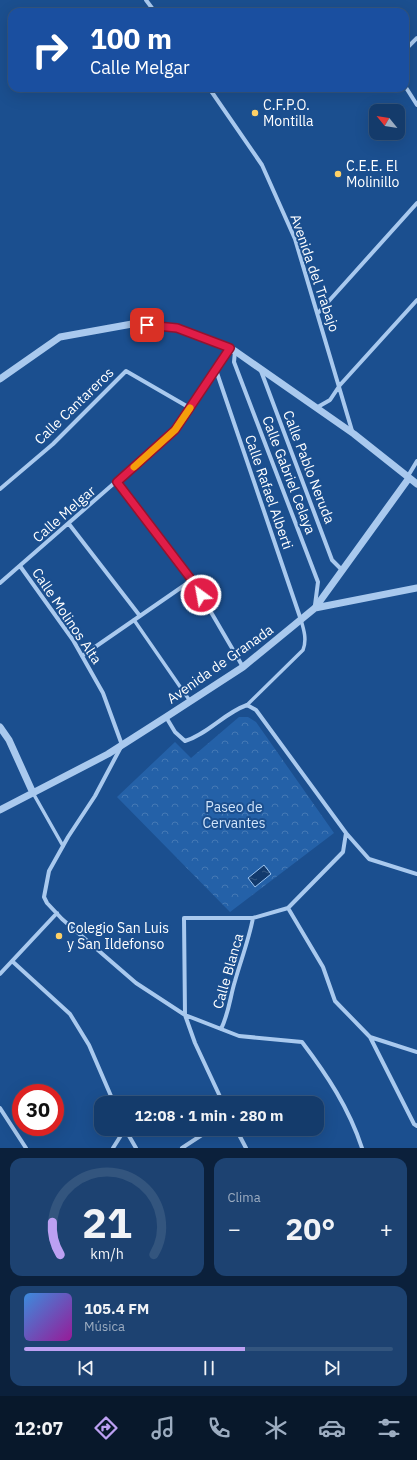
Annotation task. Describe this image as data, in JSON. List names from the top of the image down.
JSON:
{
  "streets": {
    "street": [
      "Avenida del Trabajo",
      "Calle Cantareros",
      "Calle Pablo Neruda",
      "Calle Gabriel Celaya",
      "Calle Rafael Alberti",
      "Calle Melgar",
      "Calle Molinos Alta",
      "Avenida de Granada",
      "Calle Blanca"
    ]
  },
  "crossings": [
    ["Calle Cantareros", "Calle Melgar"],
    ["Calle Pablo Neruda", "Avenida de Granada"],
    ["Calle Gabriel Celaya", "Calle Melgar"],
    ["Calle Gabriel Celaya", "Avenida de Granada"],
    ["Calle Rafael Alberti", "Calle Melgar"],
    ["Calle Rafael Alberti", "Avenida de Granada"],
    ["Calle Melgar", "Calle Molinos Alta"],
    ["Calle Molinos Alta", "Avenida de Granada"]
  ],
  "parks": ["Paseo de Cervantes"],
  "places": ["C.F.P.O. Montilla", "C.E.E. El Molinillo", "Colegio San Luis y San Ildefonso"],
  "north": "top left",
  "page": {
    "turn": ["100 m", "Calle Melgar"],
    "limit": "30",
    "trip": "12:08 · 1 min · 280 m",
    "tile": "Clima",
    "heat": ["−", "20°", "+"],
    "song": ["105.4 FM", "Música"],
    "tabs": "12:07",
    "gauge": ["21", "km/h"]
  }
}
